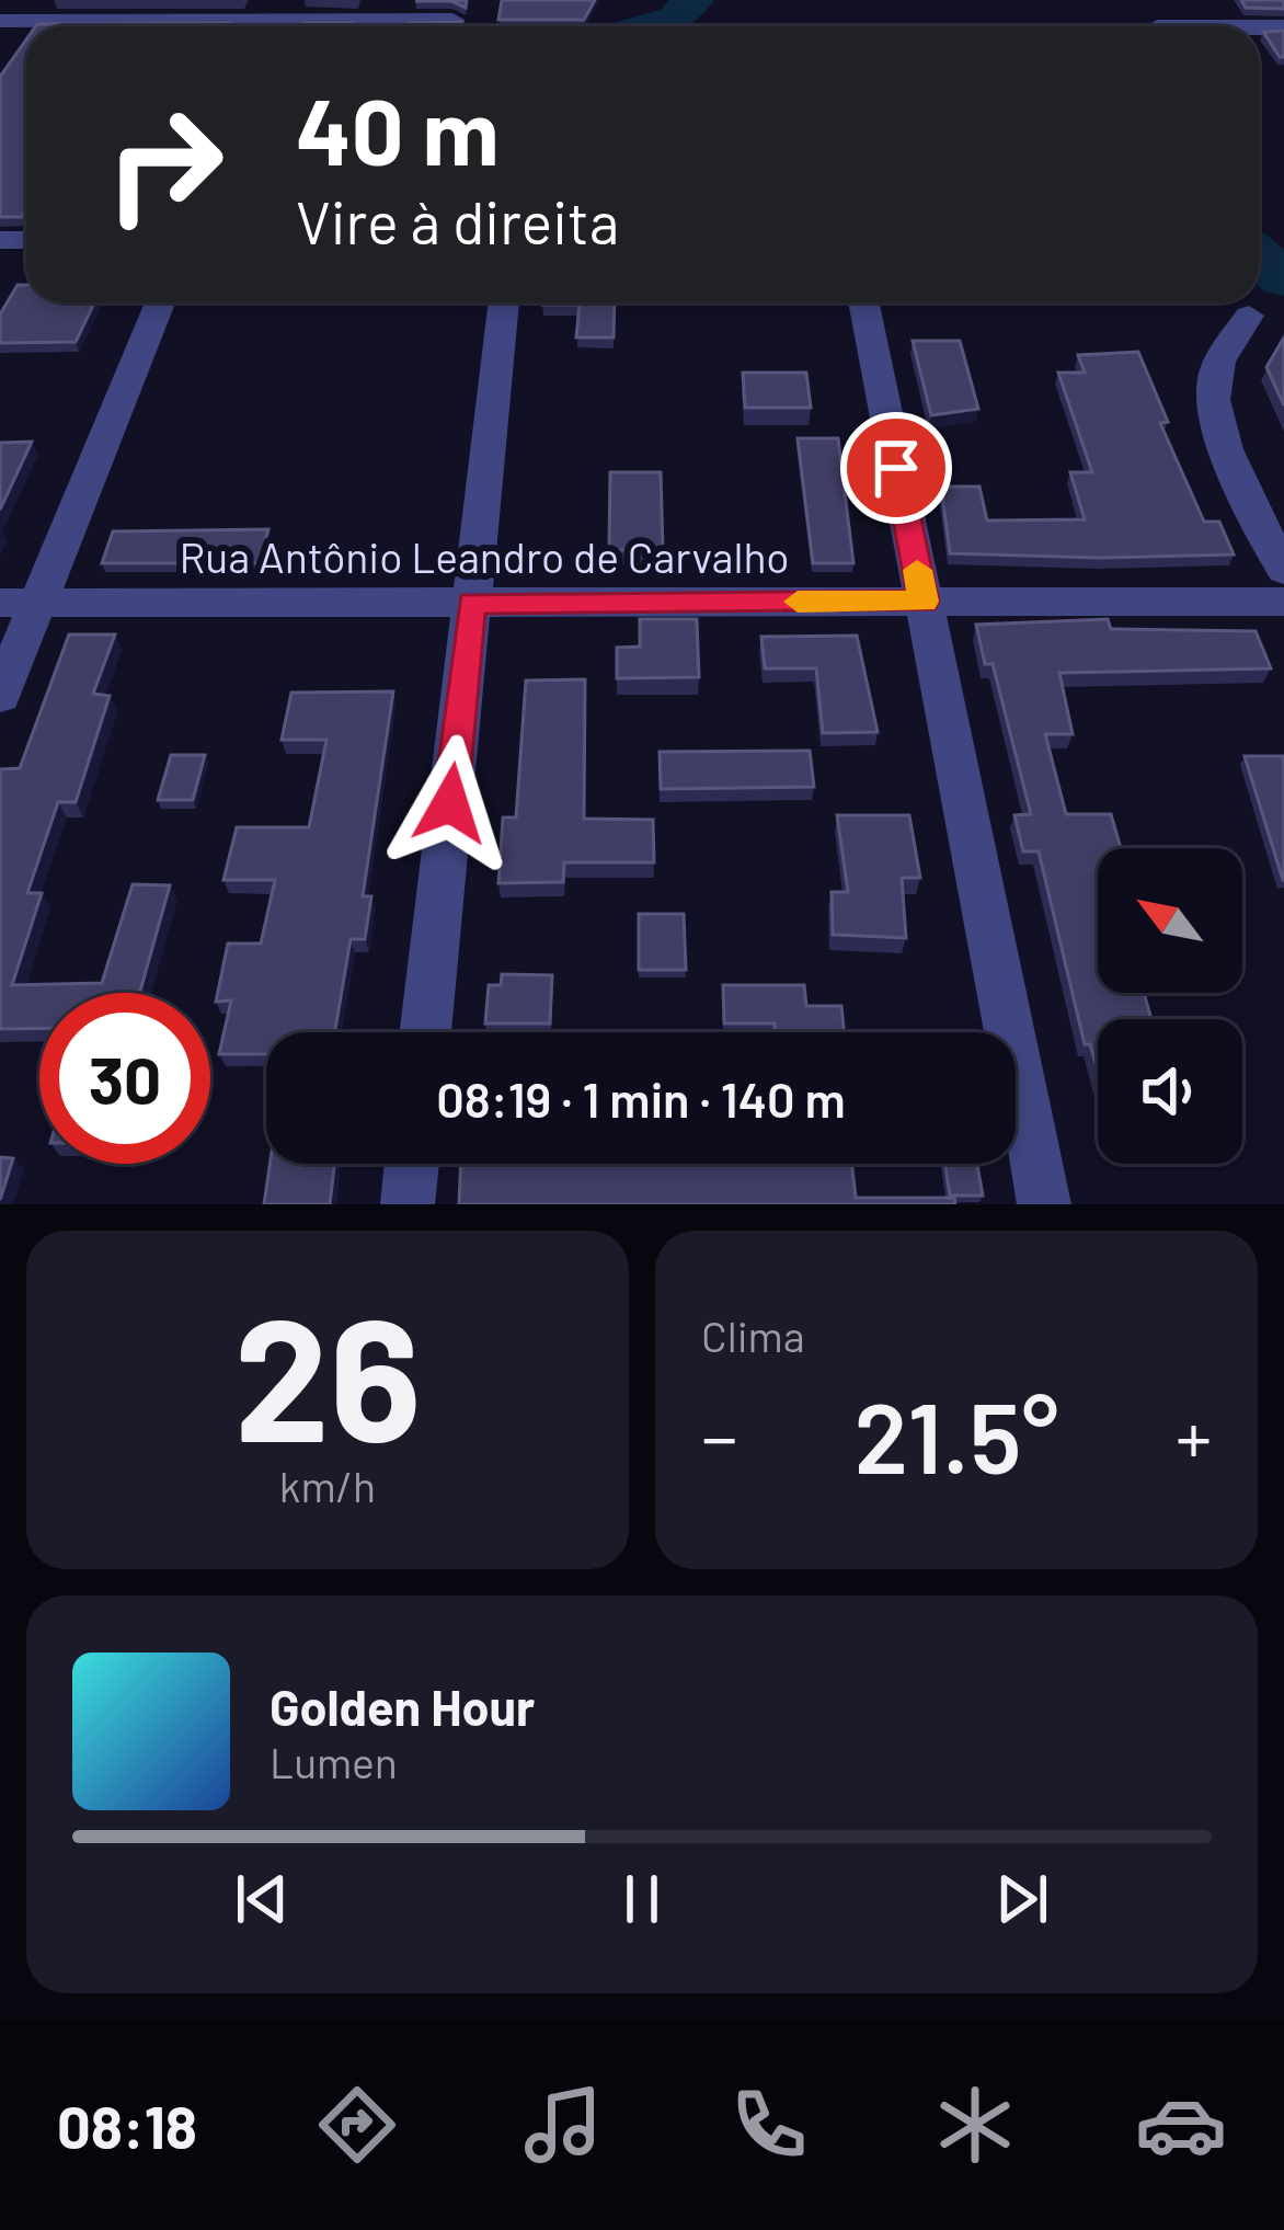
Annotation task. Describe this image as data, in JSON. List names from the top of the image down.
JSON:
{
  "streets": {
    "street": ["Rua Antônio Leandro de Carvalho"]
  },
  "north": "top left",
  "page": {
    "turn": ["40 m", "Vire à direita"],
    "limit": "30",
    "trip": "08:19 · 1 min · 140 m",
    "tile": [
      ["26", "km/h"],
      "Clima"
    ],
    "heat": ["−", "21.5°", "+"],
    "song": ["Golden Hour", "Lumen"],
    "tabs": "08:18"
  }
}
